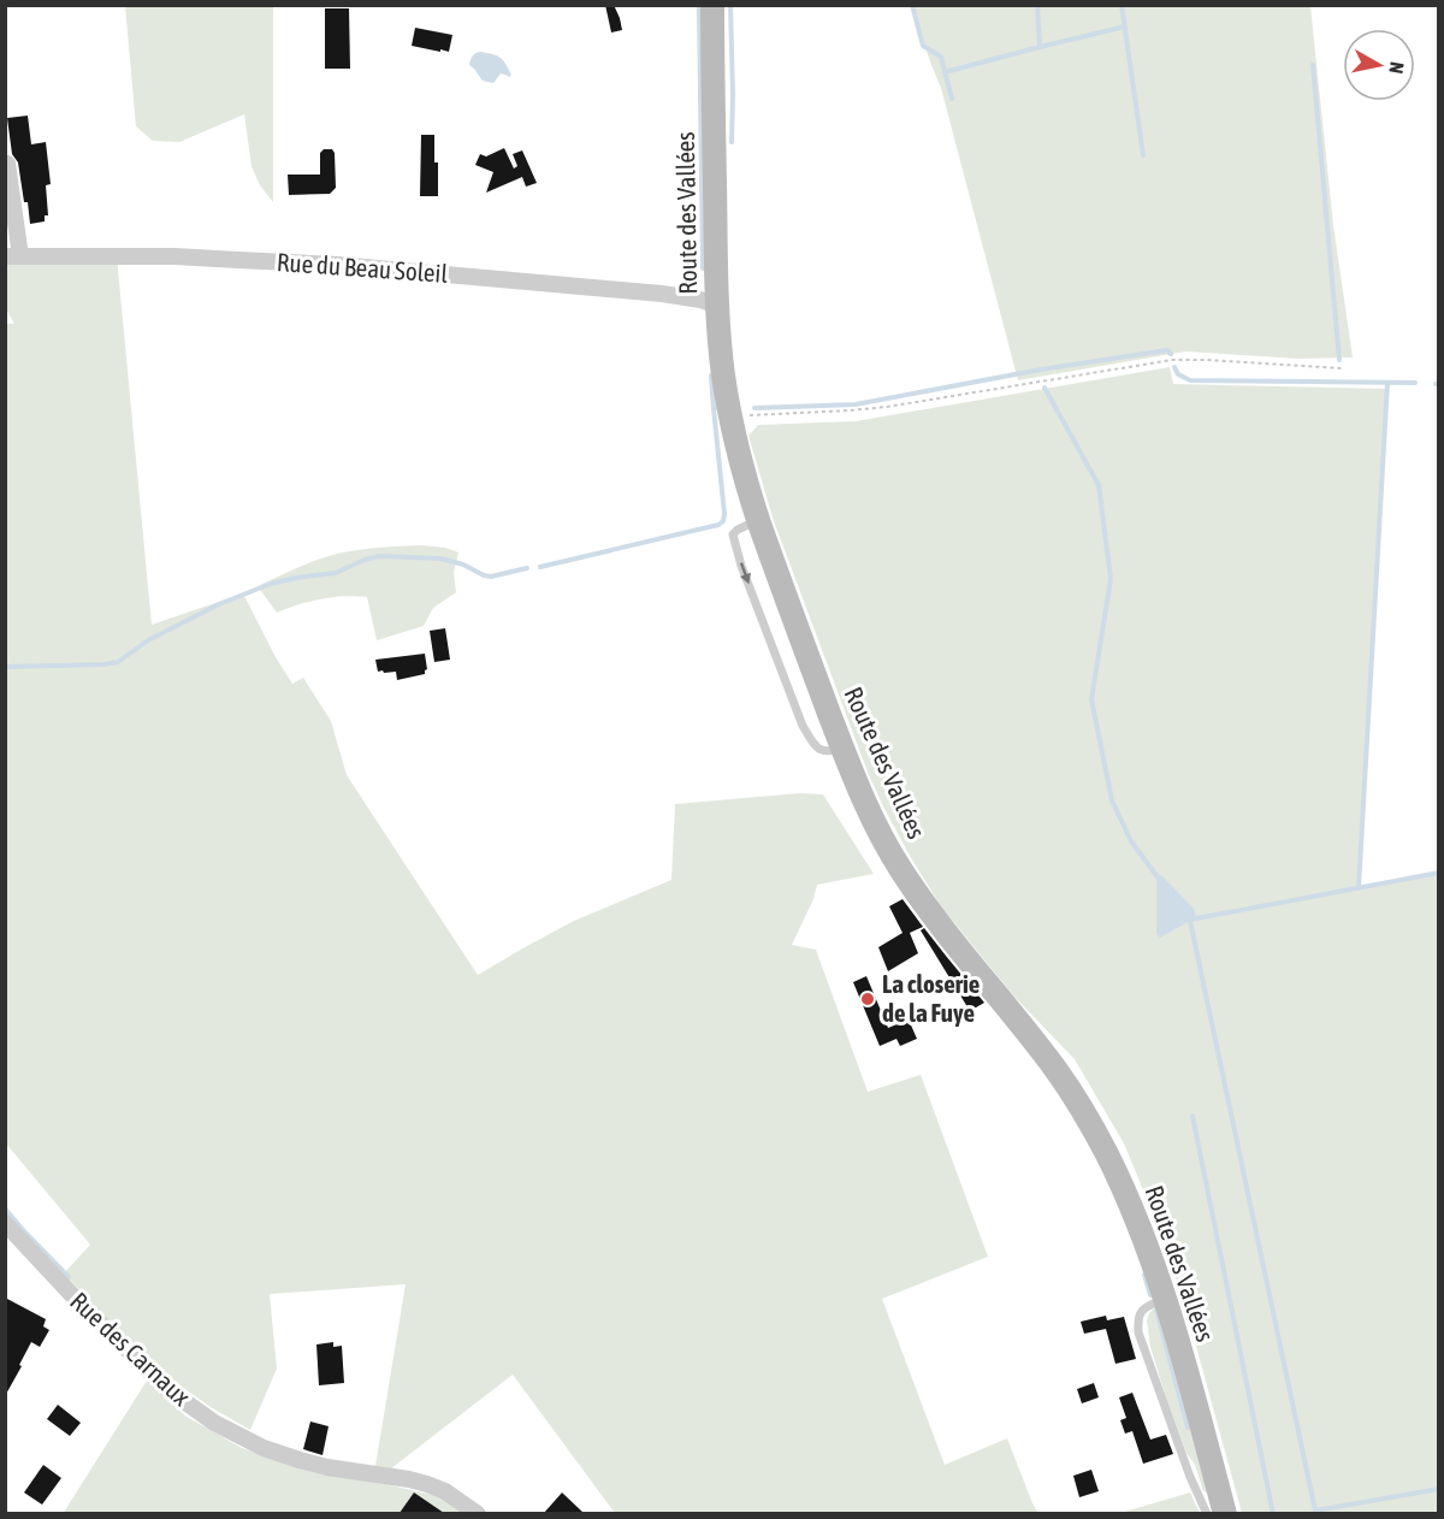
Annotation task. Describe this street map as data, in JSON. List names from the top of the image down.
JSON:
{
  "streets": {
    "main road": ["Route des Vallées"],
    "street": ["Rue du Beau Soleil", "Rue des Carnaux"]
  },
  "crossings": [
    ["Route des Vallées", "Rue du Beau Soleil"]
  ],
  "places": ["La closerie de la Fuye"],
  "north": "right"
}
